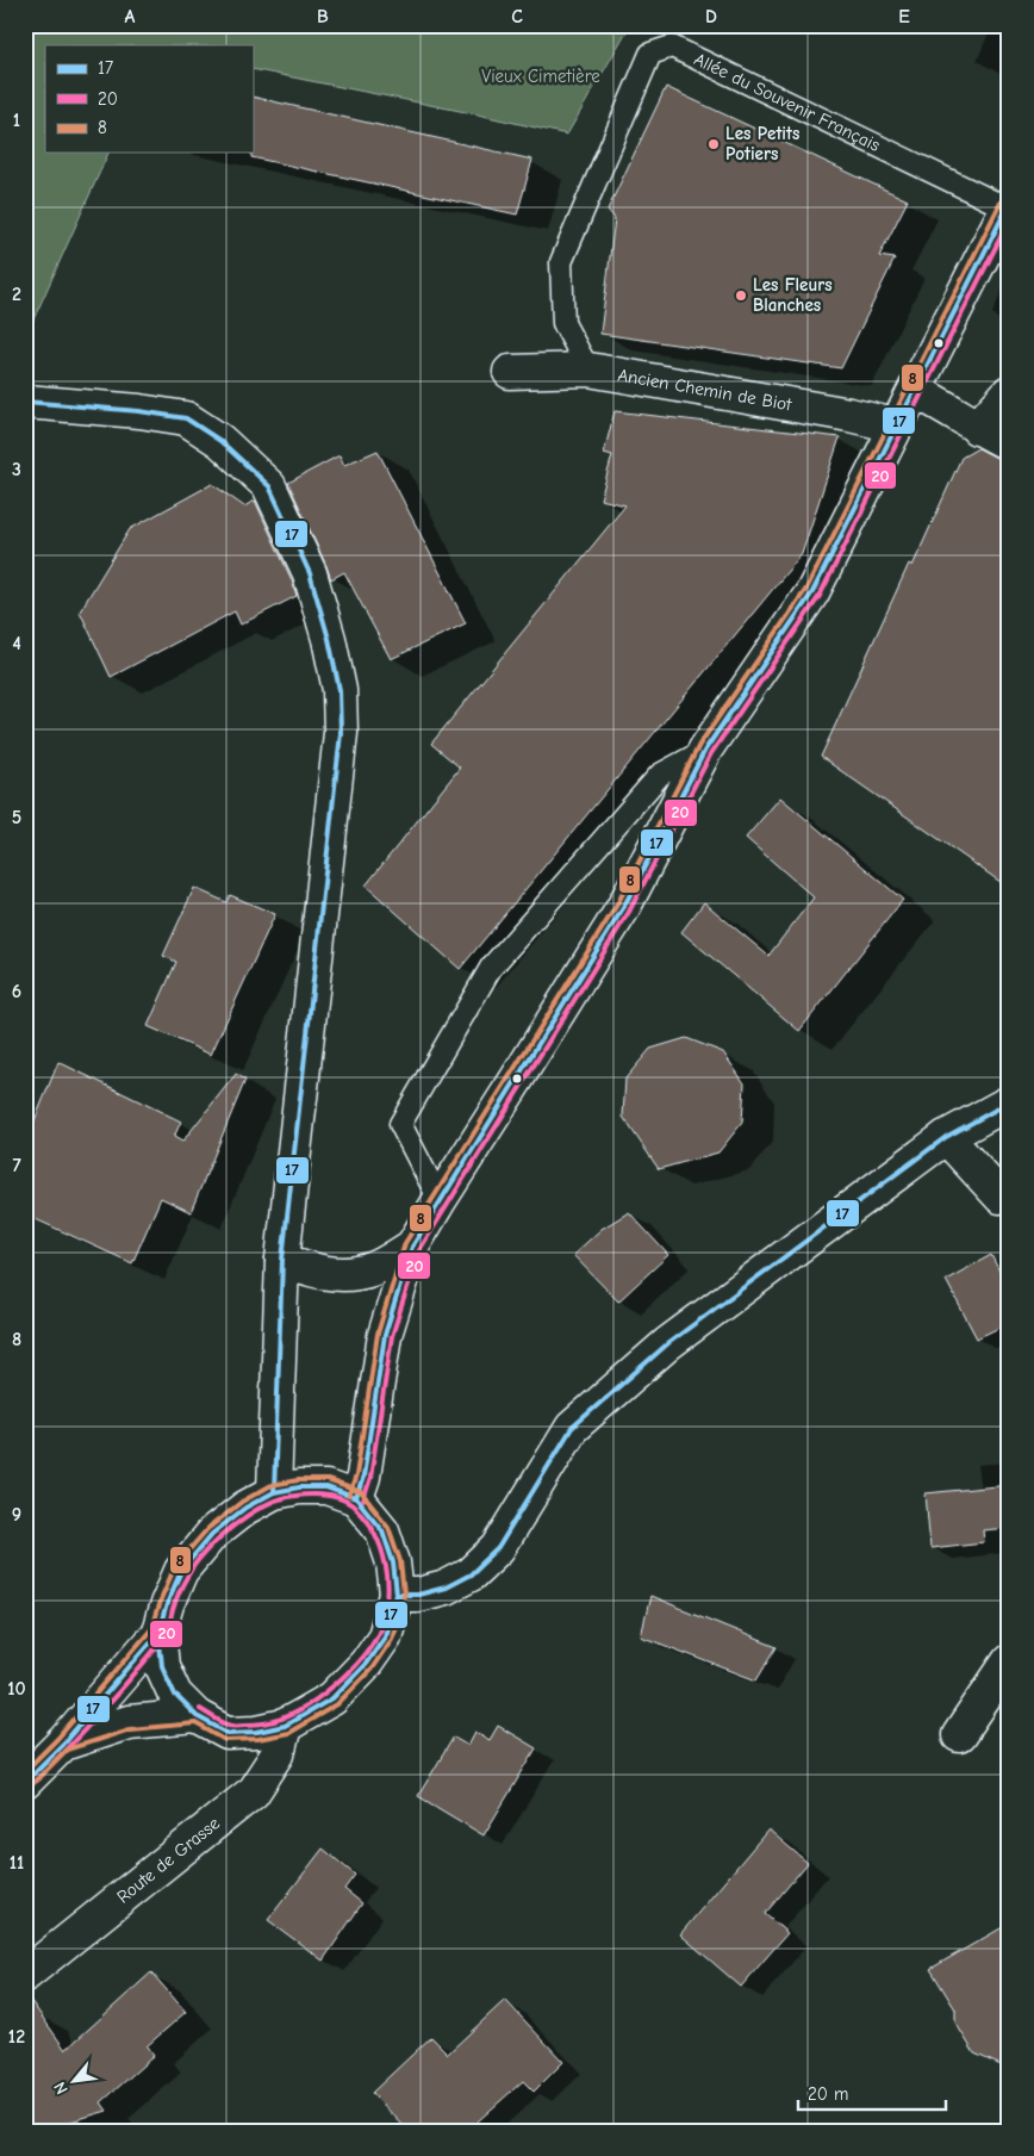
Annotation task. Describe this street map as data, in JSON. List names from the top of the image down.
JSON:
{
  "streets": {
    "street": ["Ancien Chemin de Biot", "Route de Grasse"],
    "lane": ["Allée du Souvenir Français"]
  },
  "crossings": [
    ["Allée du Souvenir Français", "Ancien Chemin de Biot"]
  ],
  "parks": ["Vieux Cimetière"],
  "places": ["Les Petits Potiers", "Les Fleurs Blanches"],
  "lines": ["transit line 8", "transit line 17", "transit line 20"],
  "legend": ["17", "20", "8"],
  "scale_bar": "20 m",
  "north": "bottom left",
  "grid": {
    "columns": [
      "A",
      "B",
      "C",
      "D",
      "E"
    ],
    "rows": [
      "1",
      "2",
      "3",
      "4",
      "5",
      "6",
      "7",
      "8",
      "9",
      "10",
      "11",
      "12"
    ]
  }
}
